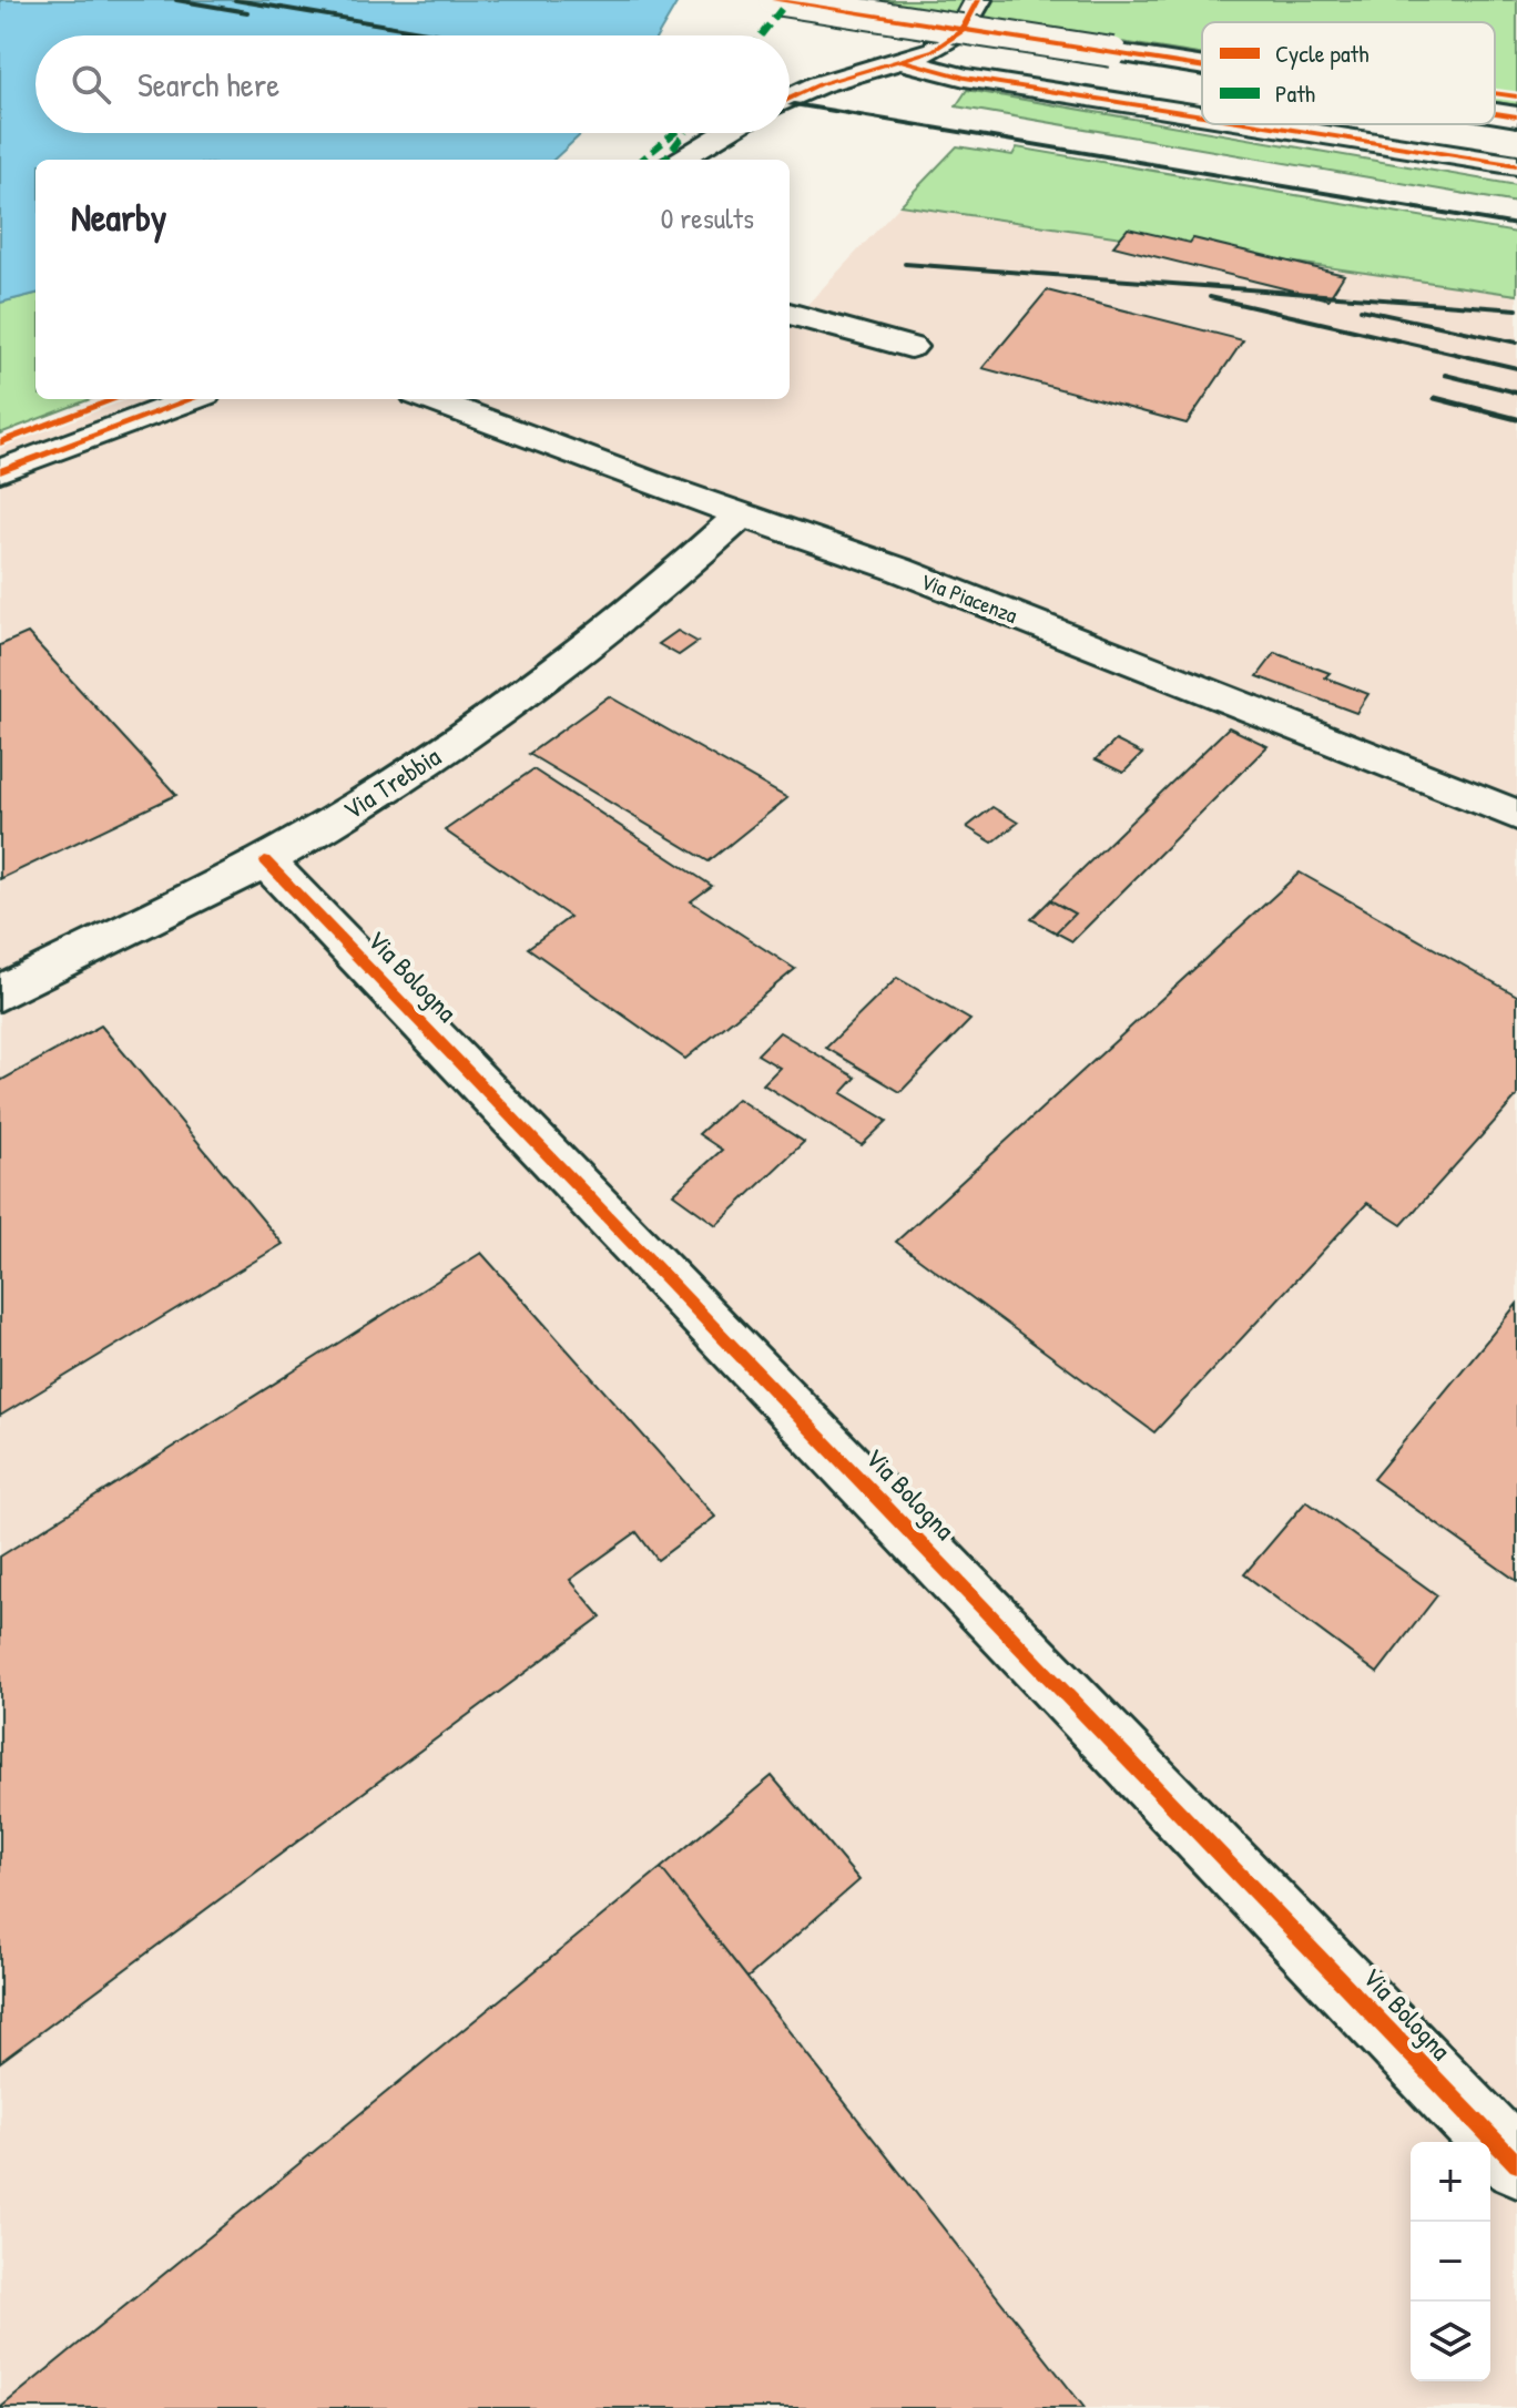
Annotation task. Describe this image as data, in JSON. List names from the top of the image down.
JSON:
{
  "streets": {
    "street": ["Via Piacenza", "Via Trebbia", "Via Bologna"]
  },
  "crossings": [
    ["Via Piacenza", "Via Trebbia"],
    ["Via Trebbia", "Via Bologna"]
  ],
  "legend": ["Cycle path", "Path"],
  "page": {
    "search": "Search here",
    "heading": ["Nearby", "0 results"],
    "map_buttons": ["+", "−"]
  }
}
